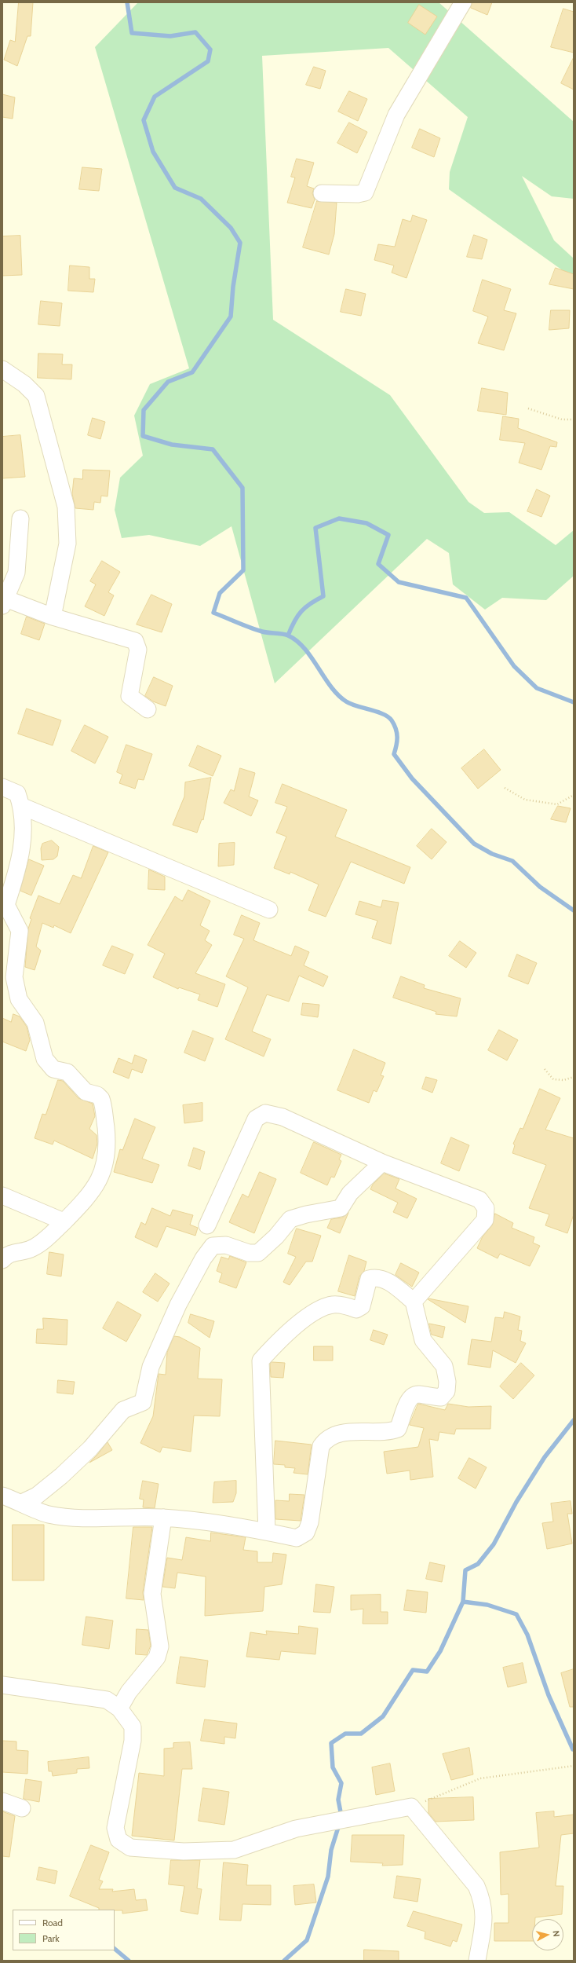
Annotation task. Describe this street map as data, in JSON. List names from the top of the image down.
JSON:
{
  "legend": ["Road", "Park"],
  "north": "right"
}
